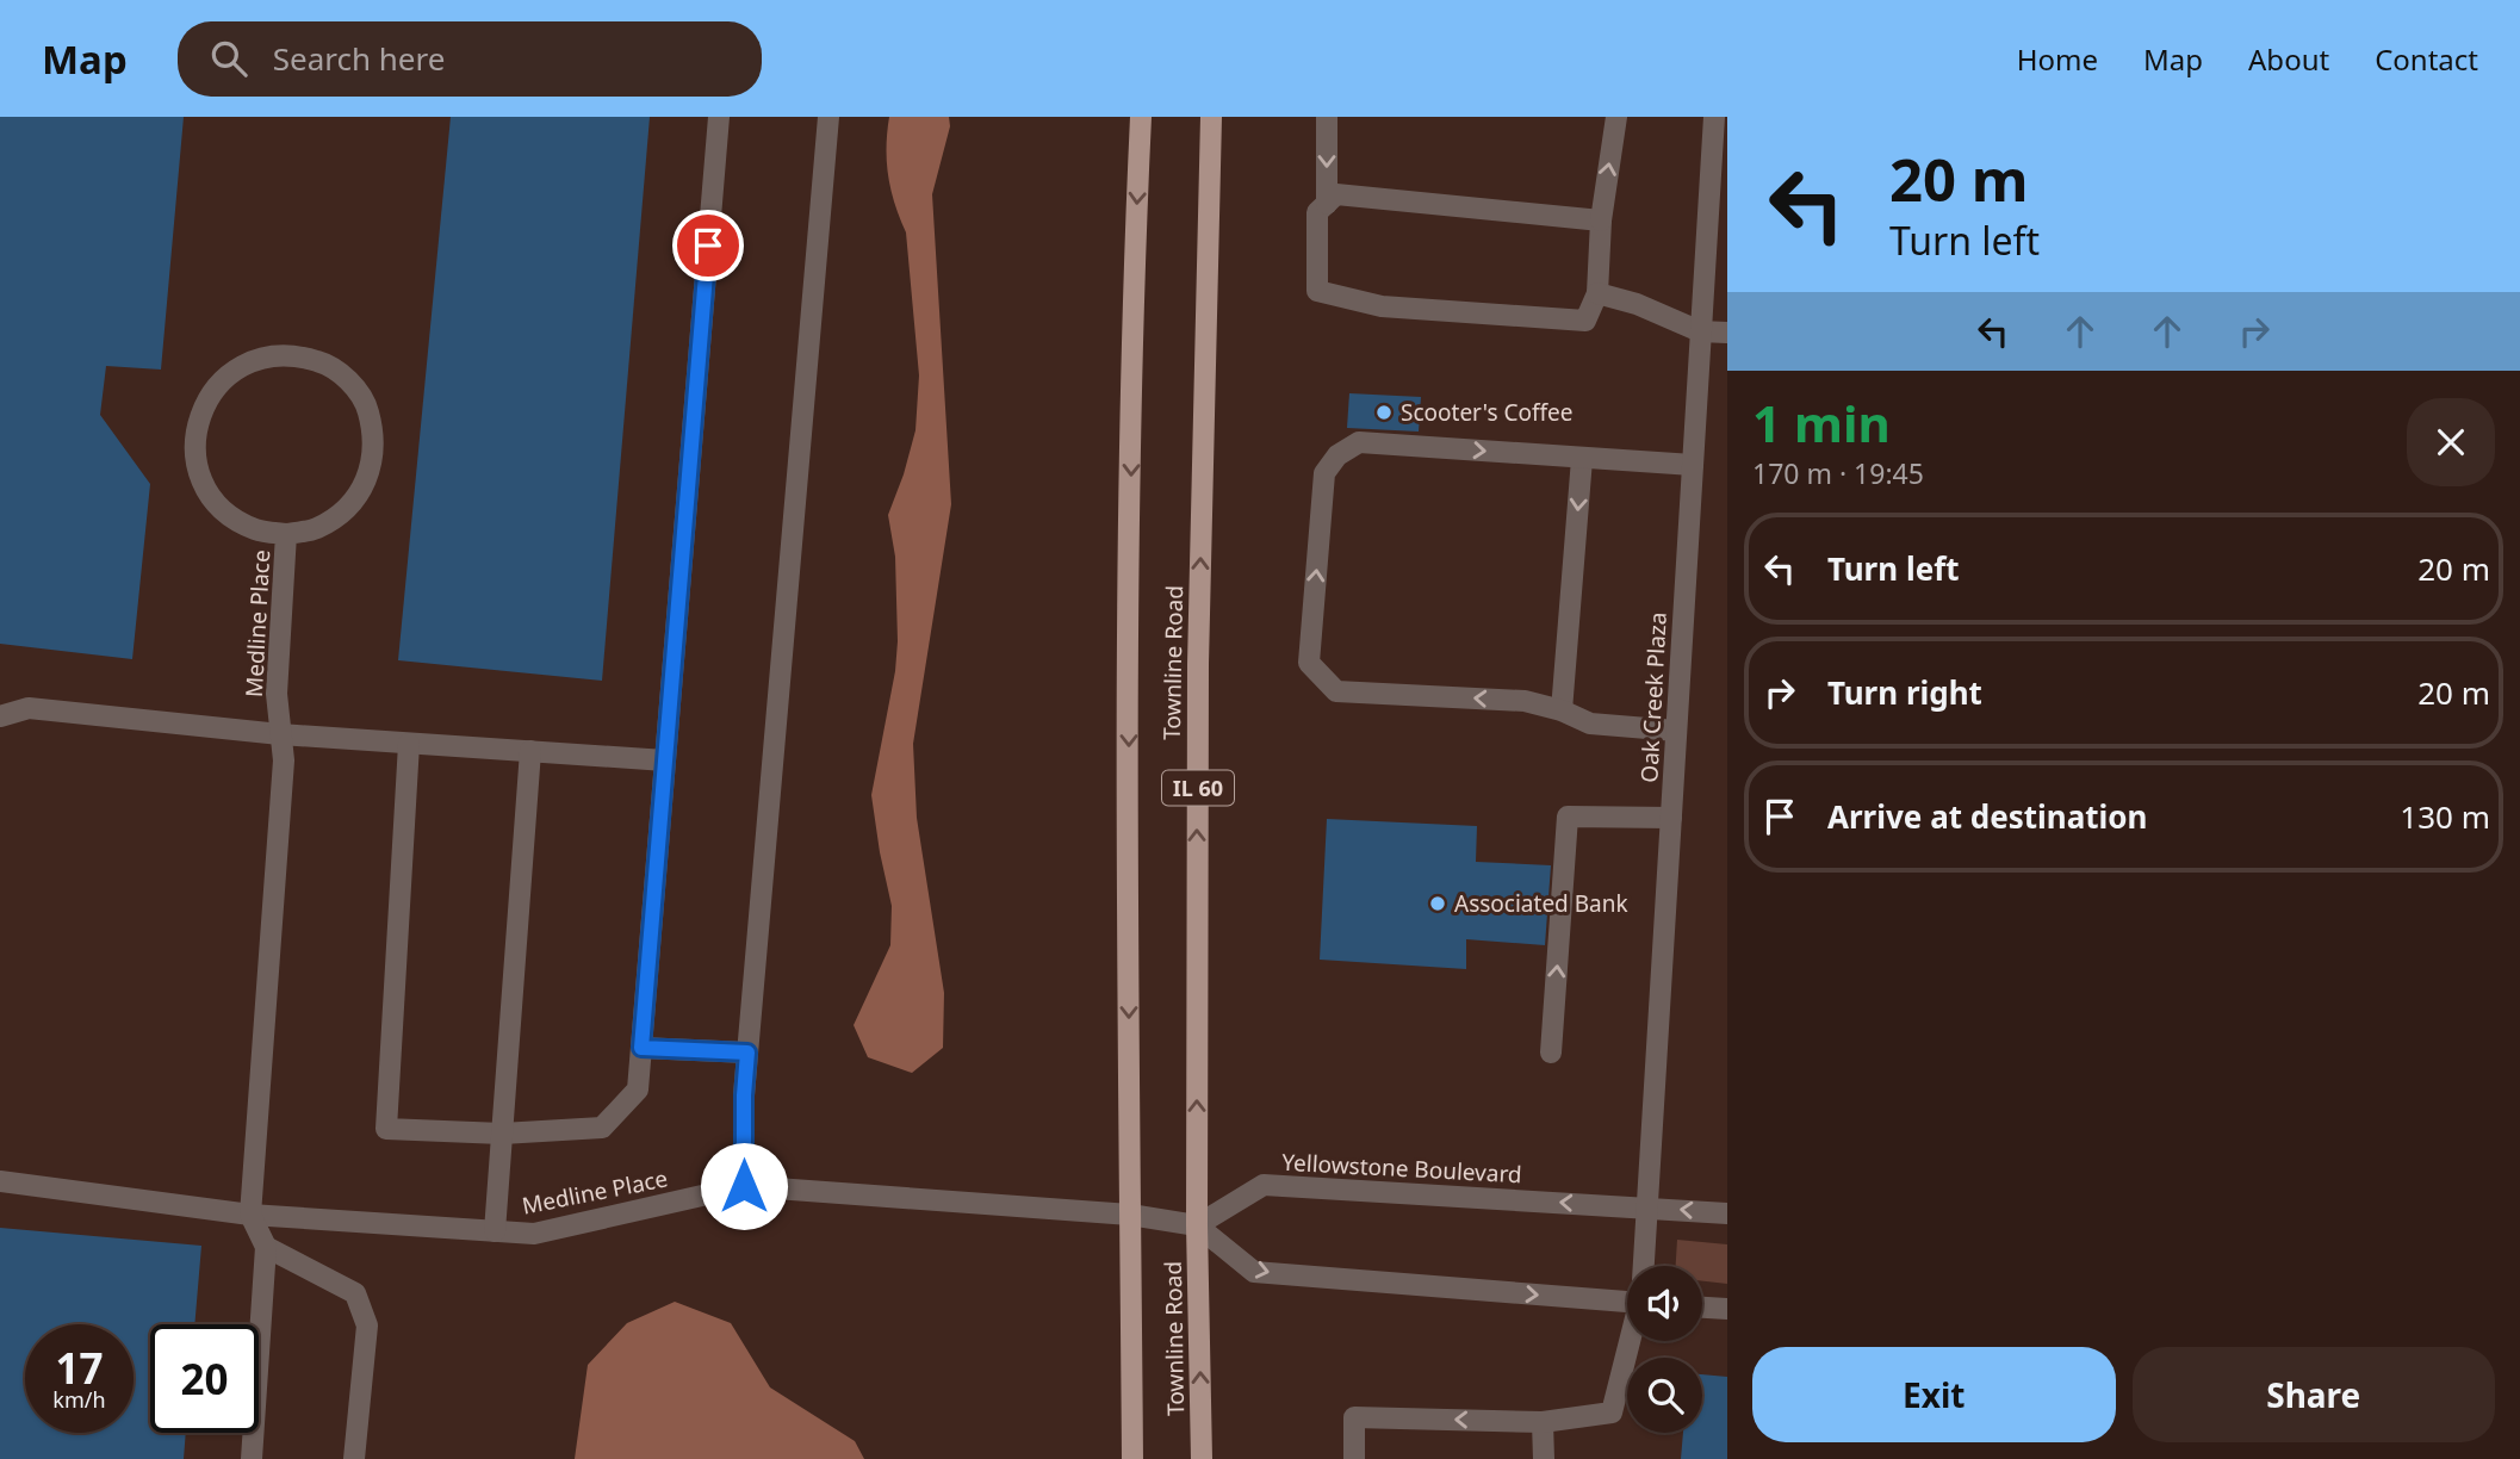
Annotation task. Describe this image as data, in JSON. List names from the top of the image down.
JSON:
{
  "streets": {
    "main road": ["Townline Road", "IL 60"],
    "street": ["Medline Place", "Oak Creek Plaza", "Yellowstone Boulevard"]
  },
  "crossings": [
    ["Medline Place", "Townline Road"],
    ["Medline Place", "Yellowstone Boulevard"],
    ["Townline Road", "Yellowstone Boulevard"],
    ["Oak Creek Plaza", "Yellowstone Boulevard"]
  ],
  "places": ["Scooter's Coffee", "Associated Bank"],
  "page": {
    "header": "Map",
    "search": "Search here",
    "nav": [
      "Home",
      "Map",
      "About",
      "Contact"
    ],
    "turn": ["20 m", "Turn left"],
    "heading": ["1 min", "170 m · 19:45"],
    "list": [
      {
        "name": "Turn left",
        "value": "20 m"
      },
      {
        "name": "Turn right",
        "value": "20 m"
      },
      {
        "name": "Arrive at destination",
        "value": "130 m"
      }
    ],
    "speed": "17 km/h",
    "limit": "20",
    "buttons": ["Exit", "Share"]
  }
}
